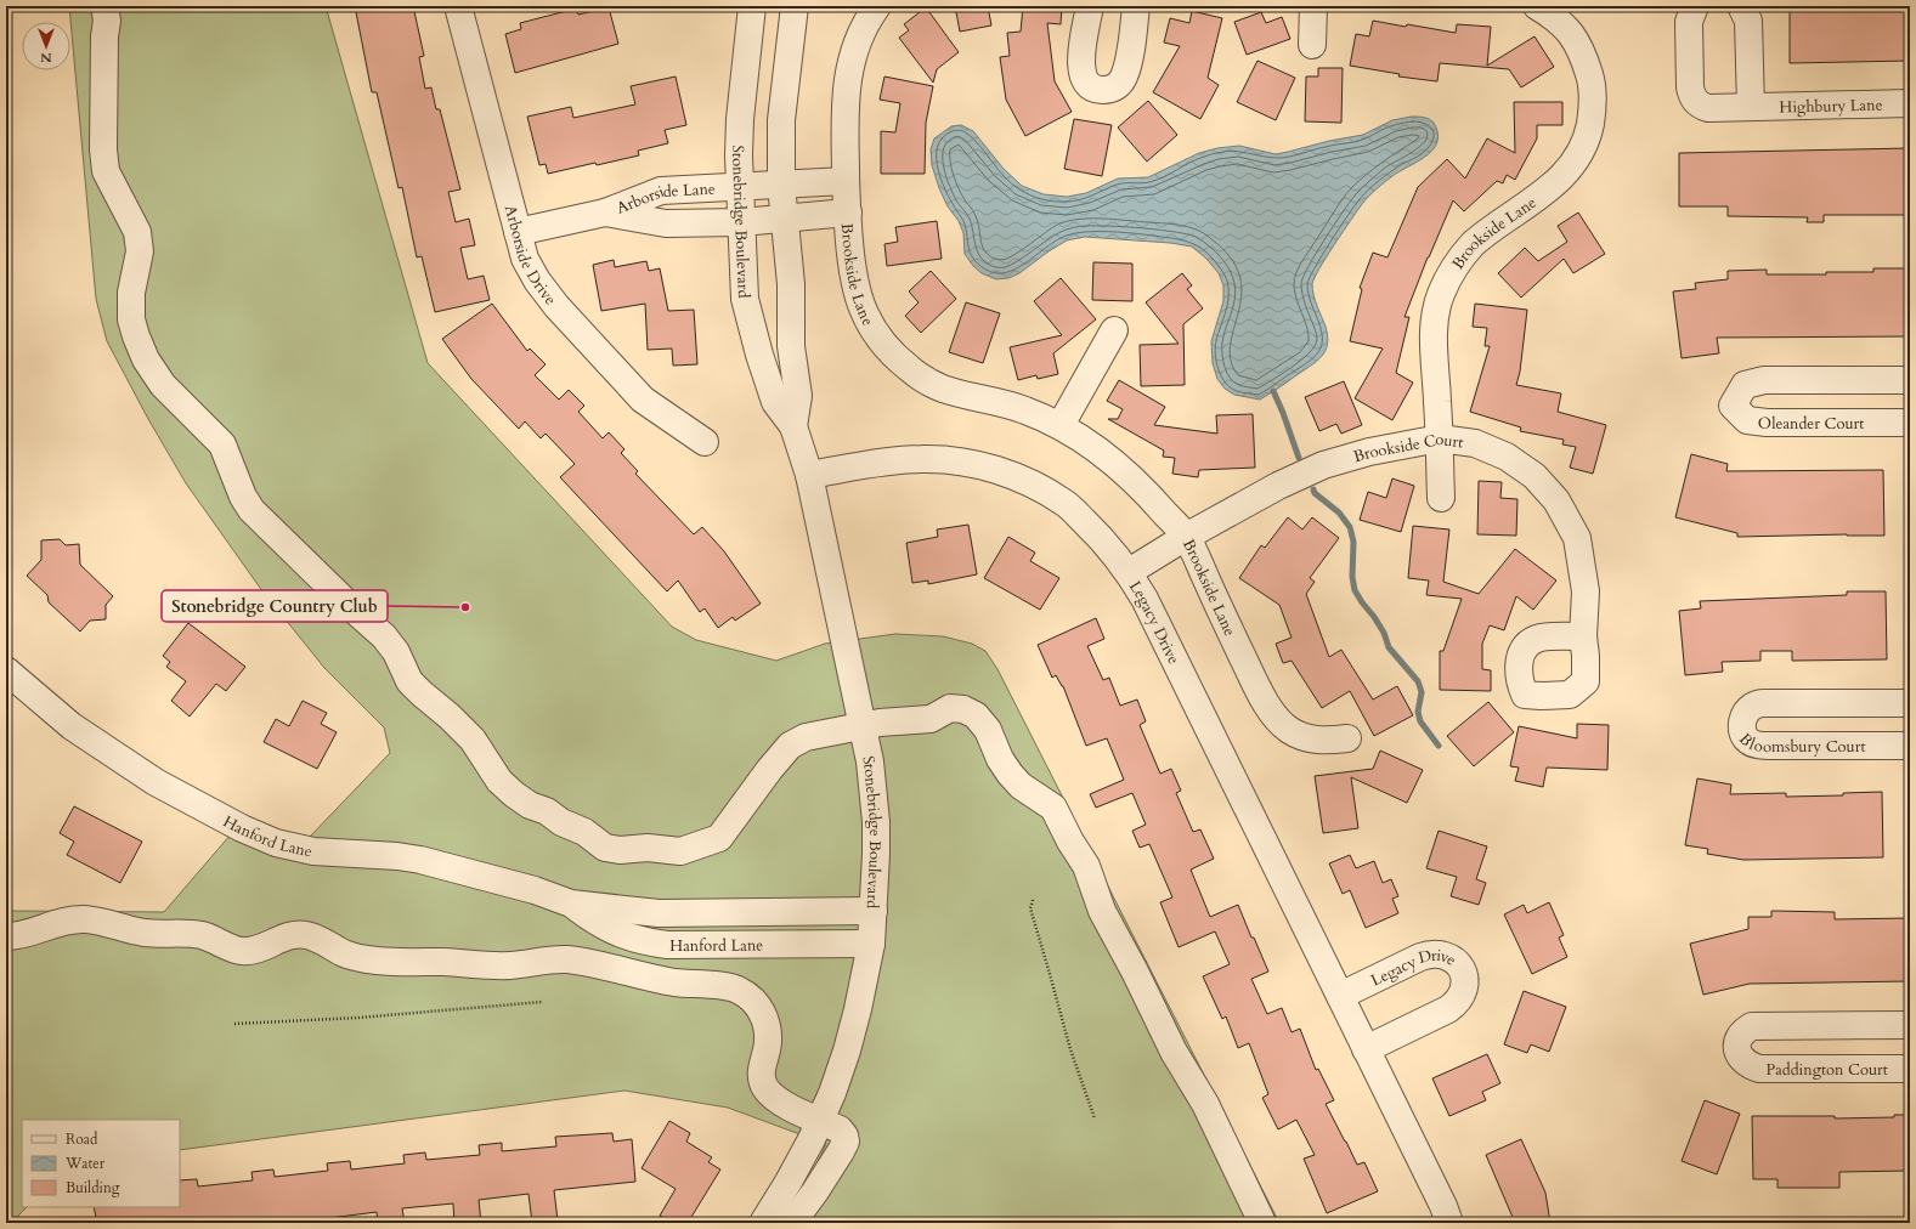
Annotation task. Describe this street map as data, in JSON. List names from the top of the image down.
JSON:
{
  "streets": {
    "street": [
      "Highbury Lane",
      "Arborside Lane",
      "Stonebridge Boulevard",
      "Brookside Lane",
      "Arborside Drive",
      "Oleander Court",
      "Brookside Court",
      "Legacy Drive",
      "Bloomsbury Court",
      "Hanford Lane",
      "Paddington Court"
    ]
  },
  "crossings": [
    ["Arborside Lane", "Stonebridge Boulevard"],
    ["Arborside Lane", "Brookside Lane"],
    ["Arborside Lane", "Arborside Drive"],
    ["Stonebridge Boulevard", "Legacy Drive"],
    ["Stonebridge Boulevard", "Hanford Lane"],
    ["Brookside Lane", "Brookside Court"],
    ["Brookside Court", "Legacy Drive"]
  ],
  "places": ["Stonebridge Country Club"],
  "legend": ["Road", "Water", "Building"],
  "north": "bottom"
}
